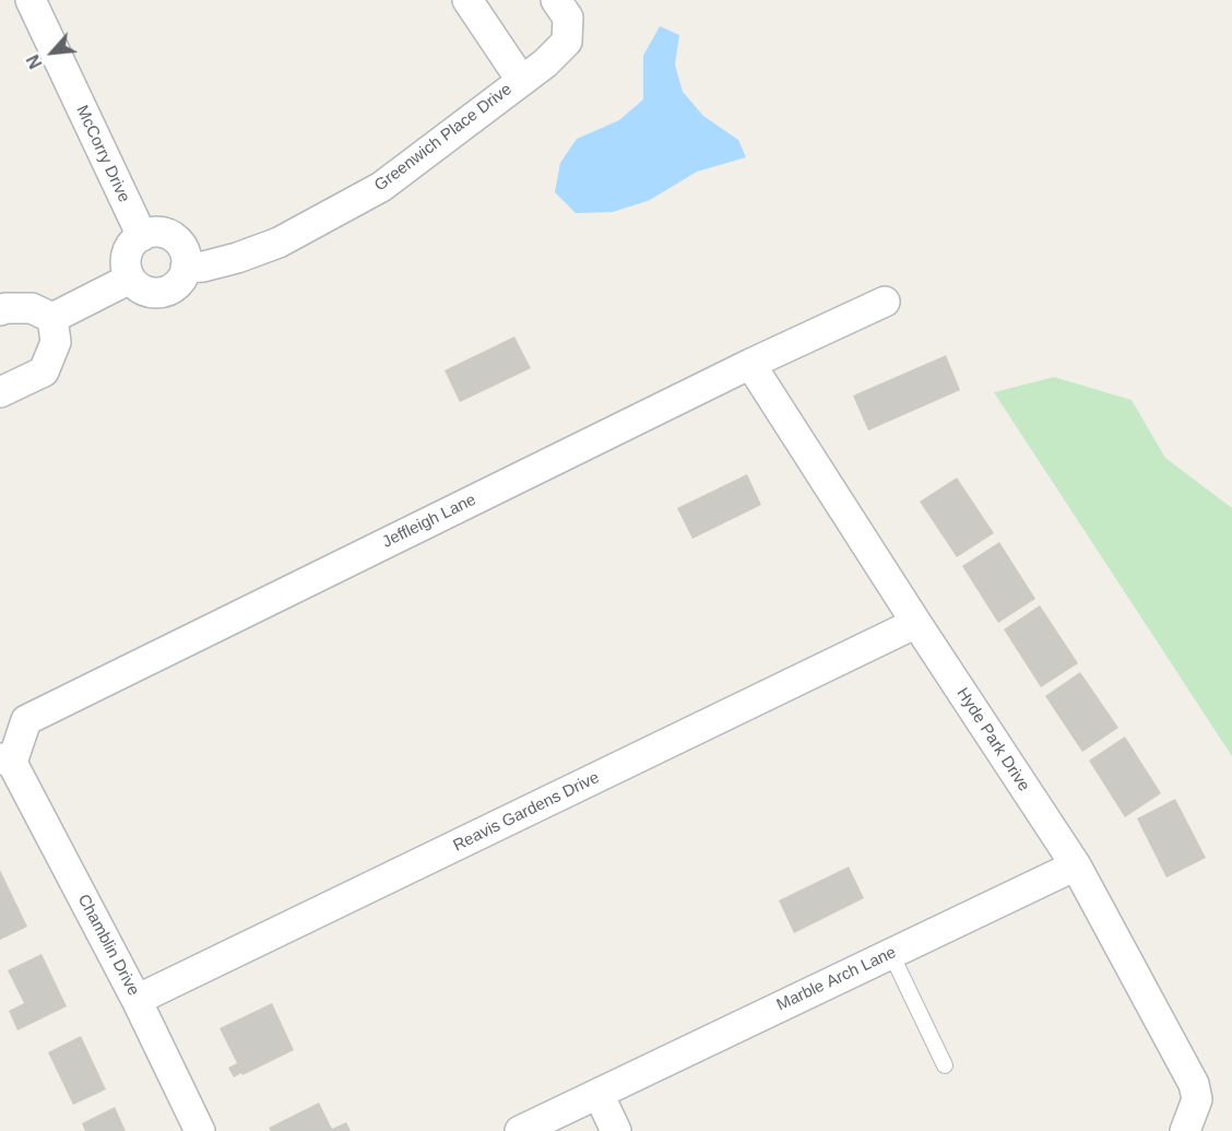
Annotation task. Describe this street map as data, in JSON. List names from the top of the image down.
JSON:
{
  "streets": {
    "street": [
      "Greenwich Place Drive",
      "McCorry Drive",
      "Jeffleigh Lane",
      "Hyde Park Drive",
      "Reavis Gardens Drive",
      "Chamblin Drive",
      "Marble Arch Lane"
    ]
  },
  "crossings": [
    ["Greenwich Place Drive", "McCorry Drive"],
    ["Jeffleigh Lane", "Hyde Park Drive"],
    ["Jeffleigh Lane", "Chamblin Drive"],
    ["Hyde Park Drive", "Reavis Gardens Drive"],
    ["Hyde Park Drive", "Marble Arch Lane"],
    ["Reavis Gardens Drive", "Chamblin Drive"]
  ],
  "north": "bottom left"
}
